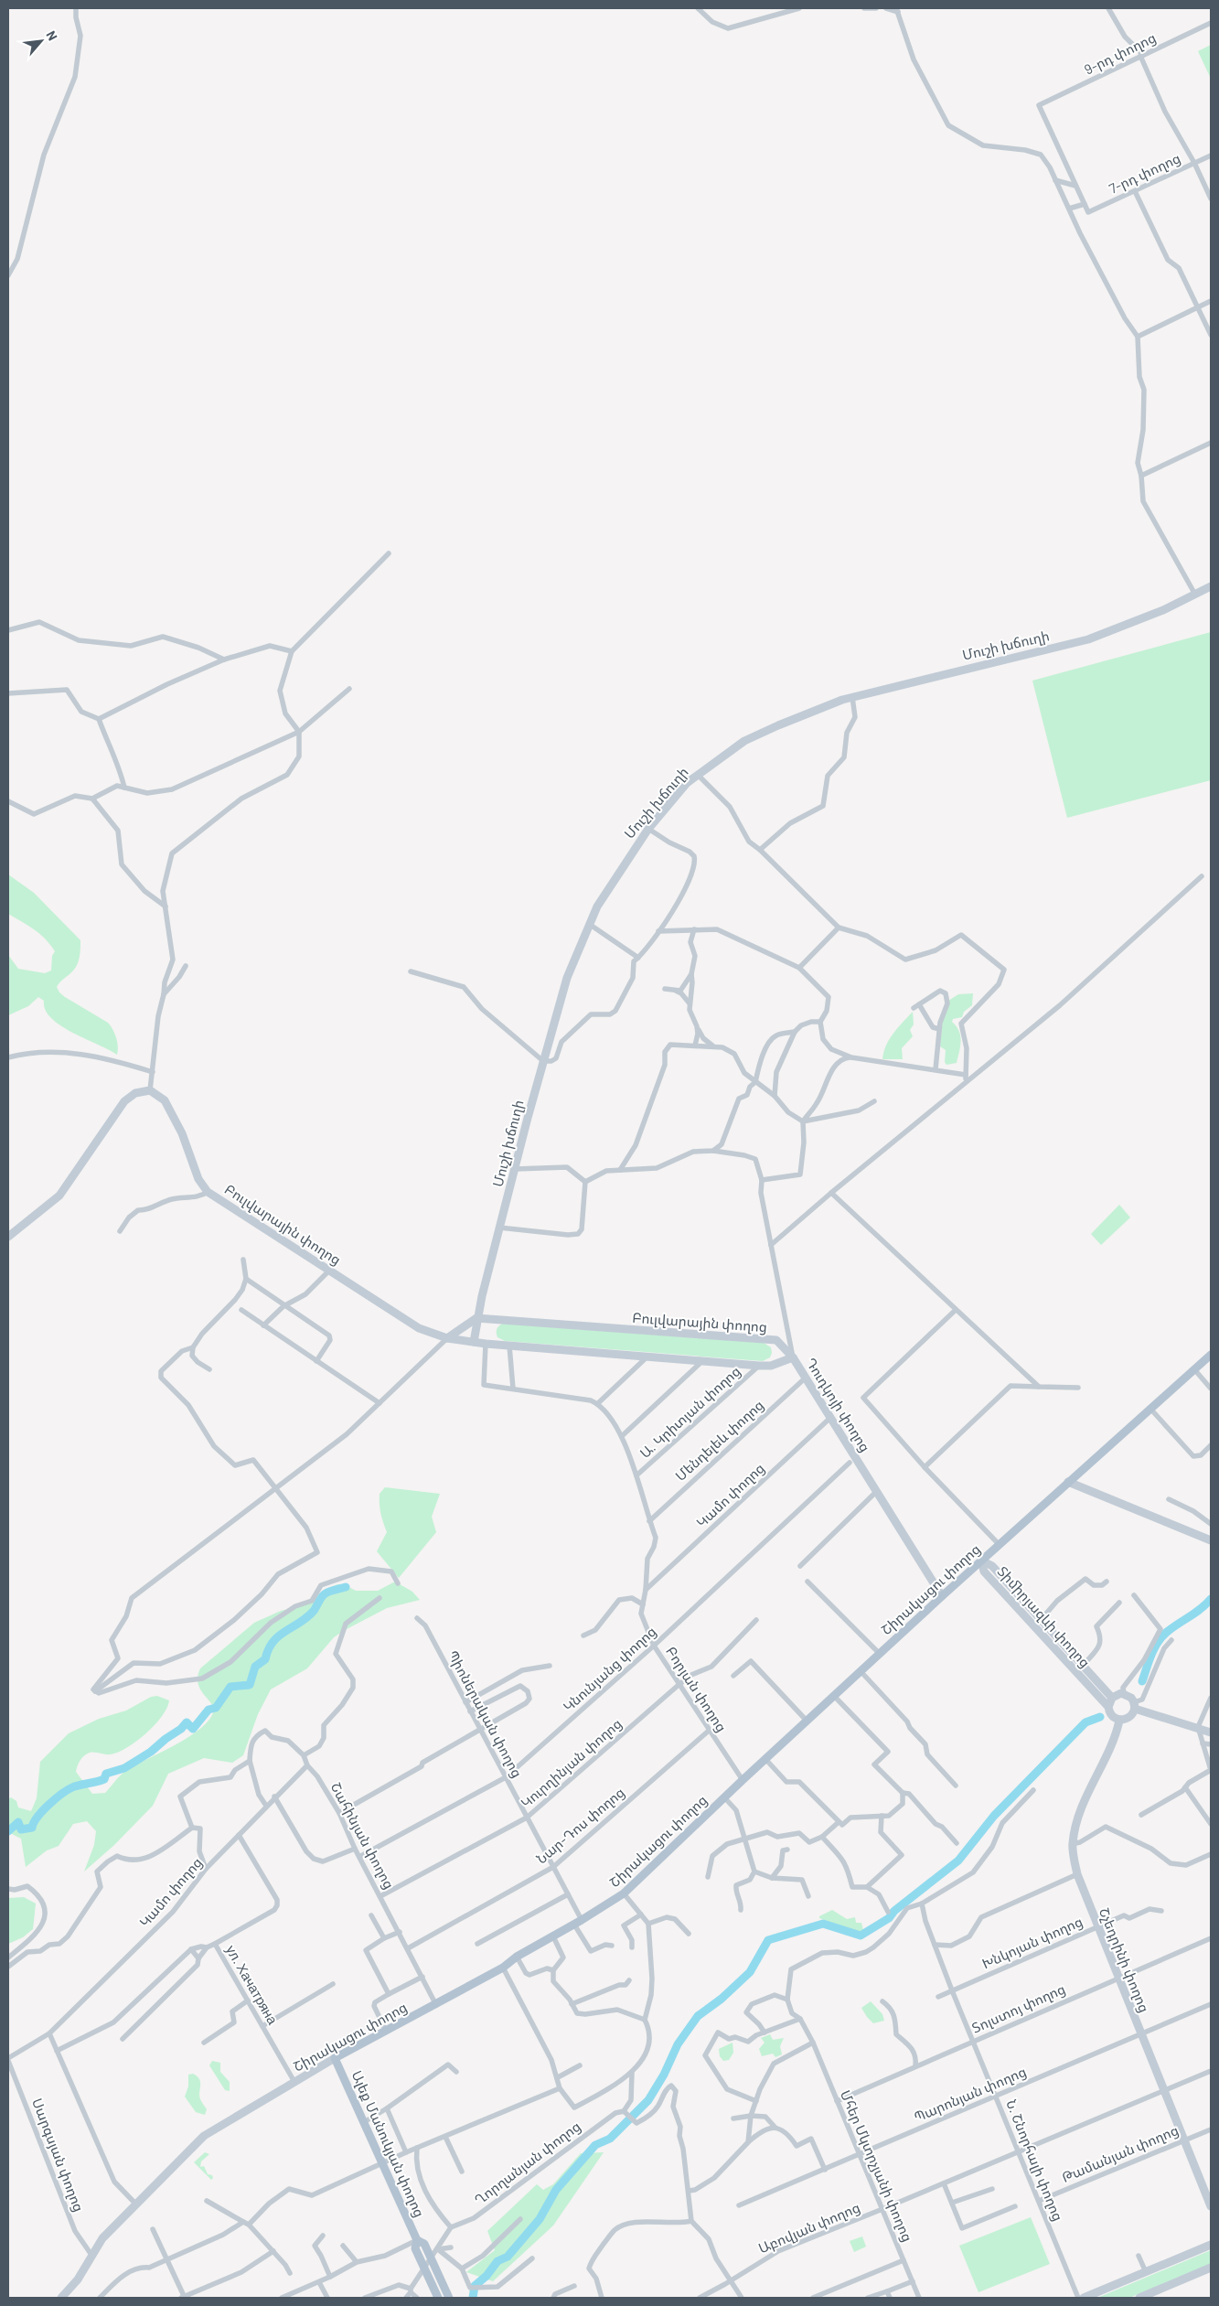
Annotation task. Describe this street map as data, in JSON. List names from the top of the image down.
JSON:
{
  "streets": {
    "main road": ["Շիրակացու փողոց", "Ալեք Մանուկյան փողոց"],
    "street": [
      "9-րդ փողոց",
      "7-րդ փողոց",
      "Մուշի խճուղի",
      "Բուլվարային փողոց",
      "Դուդկոյի փողոց",
      "Ա. Կրիտյան փողոց",
      "Մենդելեև փողոց",
      "Կամո փողոց",
      "Տիմիրյազևի փողոց",
      "Կնունյանց փողոց",
      "Բորյան փողոց",
      "Պիոներական փողոց",
      "Կուրղինյան փողոց",
      "Նար-Դոս փողոց",
      "Շահինյան փողոց",
      "Խնկոյան փողոց",
      "Շչեդրինի փողոց",
      "ул. Хачатряна",
      "Տոլստոյ փողոց",
      "Պարոնյան փողոց",
      "Թամանյան փողոց",
      "Սարգսյան փողոց",
      "Ն. Շնորհալի փողոց",
      "Ղորղանյան փողոց",
      "Մհեր Մկտրչյանի փողոց",
      "Աբովյան փողոց"
    ]
  },
  "crossings": [
    ["Մուշի խճուղի", "Բուլվարային փողոց"],
    ["Բուլվարային փողոց", "Դուդկոյի փողոց"],
    ["Բուլվարային փողոց", "Ա. Կրիտյան փողոց"],
    ["Դուդկոյի փողոց", "Մենդելեև փողոց"],
    ["Դուդկոյի փողոց", "Կամո փողոց"],
    ["Դուդկոյի փողոց", "Շիրակացու փողոց"],
    ["Ա. Կրիտյան փողոց", "Բորյան փողոց"],
    ["Մենդելեև փողոց", "Բորյան փողոց"],
    ["Կամո փողոց", "Բորյան փողոց"],
    ["Կամո փողոց", "Շահինյան փողոց"],
    ["Կամո փողոց", "ул. Хачатряна"],
    ["Կամո փողոց", "Սարգսյան փողոց"],
    ["Շիրակացու փողոց", "Տիմիրյազևի փողոց"],
    ["Շիրակացու փողոց", "Բորյան փողոց"],
    ["Շիրակացու փողոց", "Պիոներական փողոց"],
    ["Շիրակացու փողոց", "Շահինյան փողոց"],
    ["Շիրակացու փողոց", "ул. Хачатряна"],
    ["Շիրակացու փողոց", "Ալեք Մանուկյան փողոց"],
    ["Շիրակացու փողոց", "Սարգսյան փողոց"],
    ["Տիմիրյազևի փողոց", "Շչեդրինի փողոց"],
    ["Կնունյանց փողոց", "Բորյան փողոց"],
    ["Կնունյանց փողոց", "Պիոներական փողոց"],
    ["Կնունյանց փողոց", "Շահինյան փողոց"],
    ["Բորյան փողոց", "Կուրղինյան փողոց"],
    ["Բորյան փողոց", "Նար-Դոս փողոց"],
    ["Պիոներական փողոց", "Կուրղինյան փողոց"],
    ["Պիոներական փողոց", "Նար-Դոս փողոց"],
    ["Կուրղինյան փողոց", "Շահինյան փողոց"],
    ["Նար-Դոս փողոց", "Շահինյան փողոց"],
    ["Խնկոյան փողոց", "Շչեդրինի փողոց"],
    ["Խնկոյան փողոց", "Ն. Շնորհալի փողոց"],
    ["Շչեդրինի փողոց", "Տոլստոյ փողոց"],
    ["Շչեդրինի փողոց", "Պարոնյան փողոց"],
    ["Շչեդրինի փողոց", "Թամանյան փողոց"],
    ["Շչեդրինի փողոց", "Աբովյան փողոց"],
    ["Տոլստոյ փողոց", "Ն. Շնորհալի փողոց"],
    ["Տոլստոյ փողոց", "Մհեր Մկտրչյանի փողոց"],
    ["Պարոնյան փողոց", "Ն. Շնորհալի փողոց"],
    ["Պարոնյան փողոց", "Մհեր Մկտրչյանի փողոց"],
    ["Թամանյան փողոց", "Ն. Շնորհալի փողոց"],
    ["Ն. Շնորհալի փողոց", "Աբովյան փողոց"],
    ["Մհեր Մկտրչյանի փողոց", "Աբովյան փողոց"]
  ],
  "north": "top right"
}
